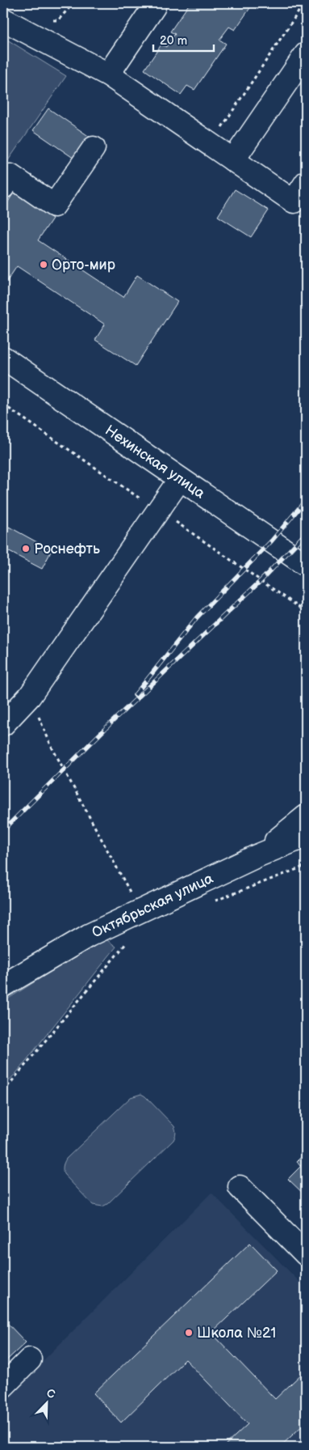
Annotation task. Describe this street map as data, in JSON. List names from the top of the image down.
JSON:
{
  "streets": {
    "main road": ["Нехинская улица", "Октябрьская улица"]
  },
  "places": ["Орто-мир", "Роснефть", "Школа №21"],
  "scale_bar": "20 m",
  "north": "top right"
}
